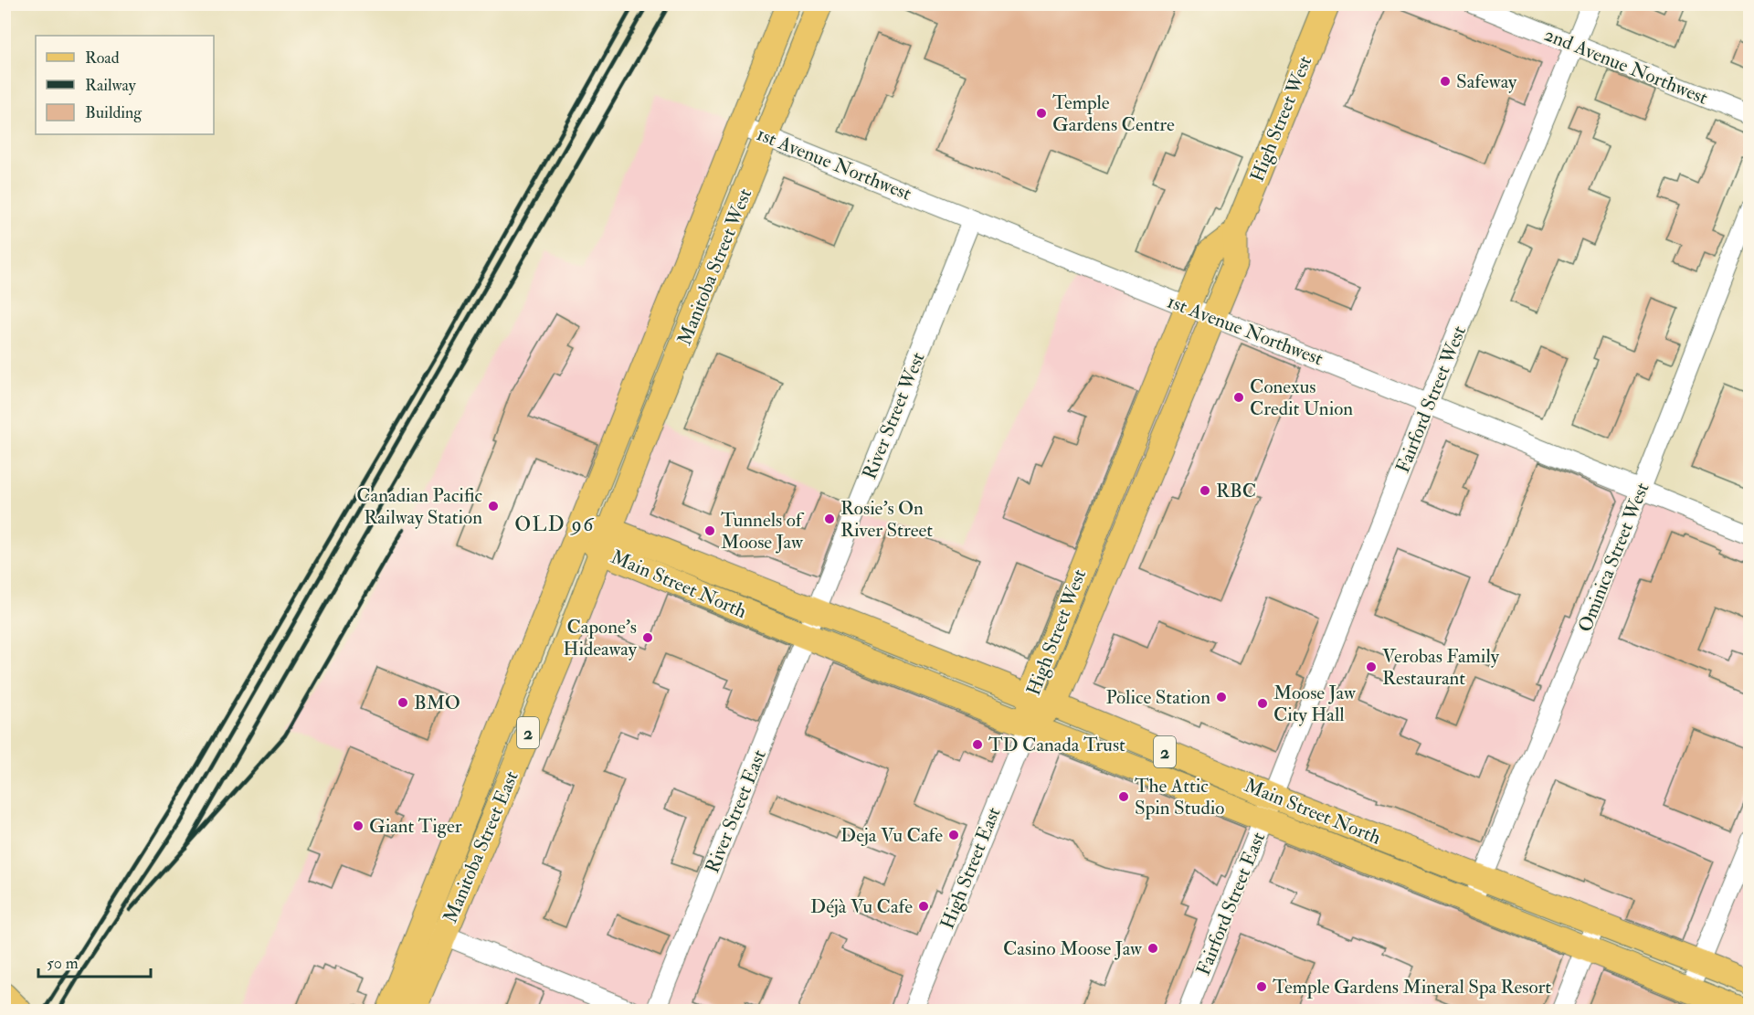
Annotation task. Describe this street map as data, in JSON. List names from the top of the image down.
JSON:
{
  "streets": {
    "main road": [
      "High Street West",
      "Manitoba Street West",
      "Main Street North",
      "2",
      "Manitoba Street East"
    ],
    "street": [
      "2nd Avenue Northwest",
      "1st Avenue Northwest",
      "Fairford Street West",
      "River Street West",
      "Ominica Street West",
      "River Street East",
      "High Street East",
      "Fairford Street East"
    ]
  },
  "crossings": [
    ["2nd Avenue Northwest", "Fairford Street West"],
    ["High Street West", "1st Avenue Northwest"],
    ["High Street West", "Main Street North"],
    ["High Street West", "High Street East"],
    ["1st Avenue Northwest", "Manitoba Street West"],
    ["1st Avenue Northwest", "Fairford Street West"],
    ["1st Avenue Northwest", "River Street West"],
    ["1st Avenue Northwest", "Ominica Street West"],
    ["Manitoba Street West", "Main Street North"],
    ["Manitoba Street West", "Manitoba Street East"],
    ["Fairford Street West", "Main Street North"],
    ["Fairford Street West", "Fairford Street East"],
    ["River Street West", "Main Street North"],
    ["River Street West", "River Street East"],
    ["Ominica Street West", "Main Street North"],
    ["Main Street North", "River Street East"],
    ["Main Street North", "Manitoba Street East"],
    ["Main Street North", "High Street East"],
    ["Main Street North", "Fairford Street East"]
  ],
  "districts": ["OLD 96"],
  "places": [
    "Safeway",
    "Temple Gardens Centre",
    "Conexus Credit Union",
    "RBC",
    "Canadian Pacific Railway Station",
    "Rosie's On River Street",
    "Tunnels of Moose Jaw",
    "Capone's Hideaway",
    "Verobas Family Restaurant",
    "Police Station",
    "BMO",
    "Moose Jaw City Hall",
    "TD Canada Trust",
    "The Attic Spin Studio",
    "Giant Tiger",
    "Deja Vu Cafe",
    "Déjà Vu Cafe",
    "Casino Moose Jaw",
    "Temple Gardens Mineral Spa Resort"
  ],
  "legend": ["Road", "Railway", "Building"],
  "scale_bar": "50 m"
}
